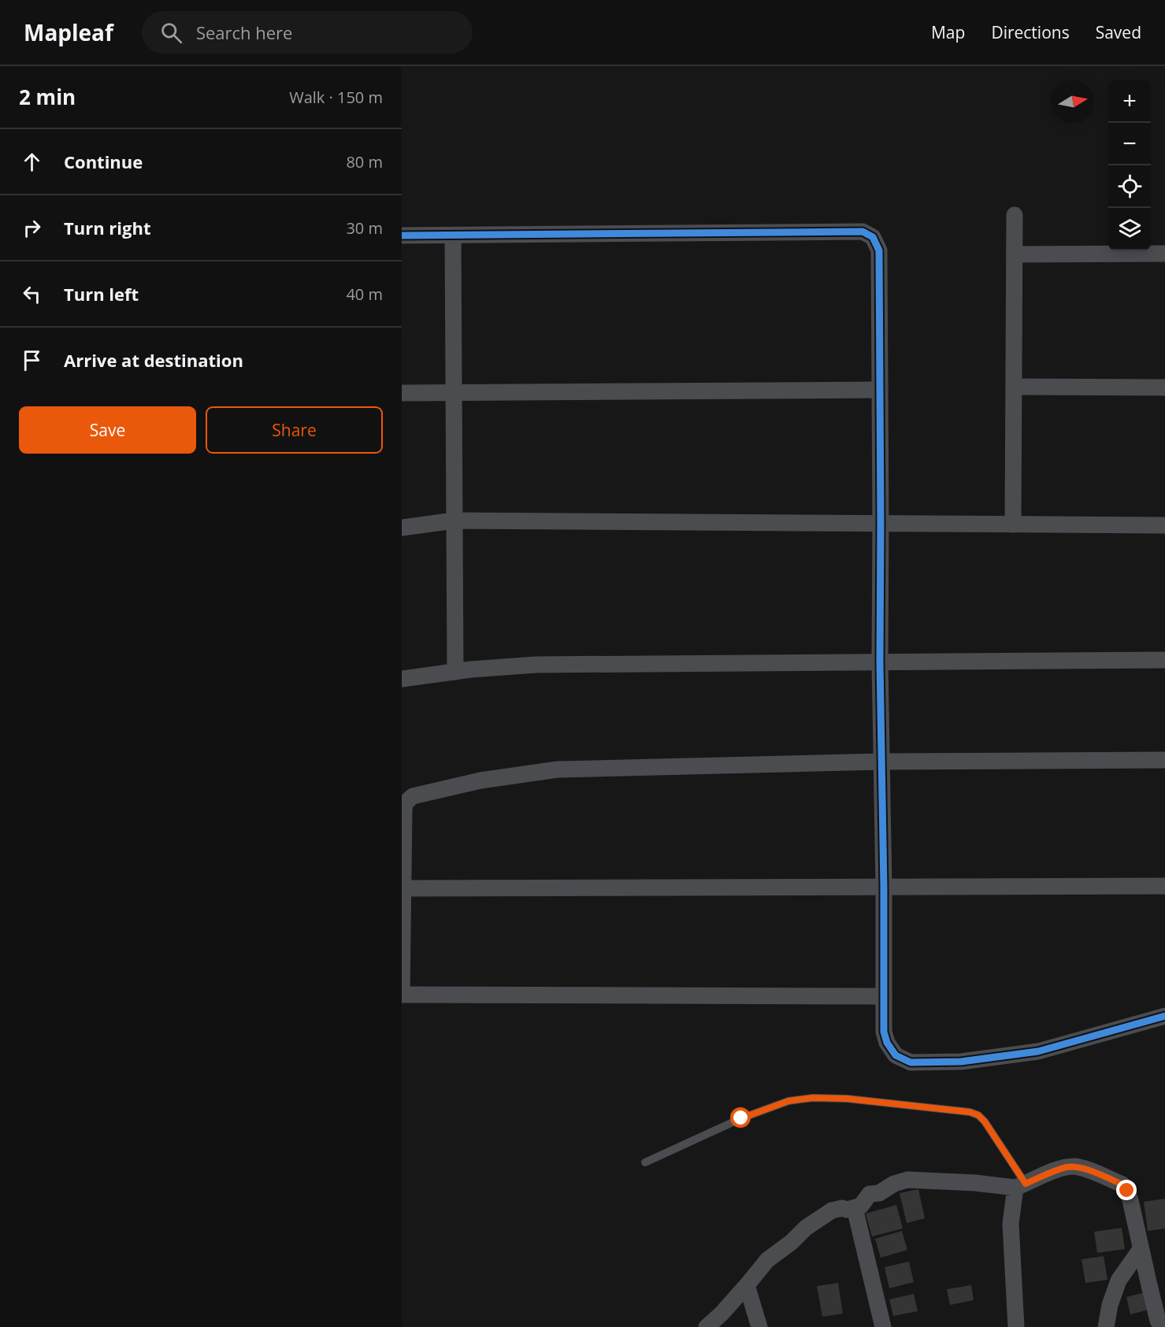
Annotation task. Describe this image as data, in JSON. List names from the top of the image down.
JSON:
{
  "north": "right",
  "page": {
    "header": "Mapleaf",
    "search": "Search here",
    "nav": ["Map", "Directions", "Saved"],
    "heading": ["2 min", "Walk · 150 m"],
    "map_buttons": ["+", "−"],
    "list": [
      ["Continue", "80 m"],
      ["Turn right", "30 m"],
      ["Turn left", "40 m"],
      "Arrive at destination"
    ],
    "buttons": ["Save", "Share"]
  }
}
